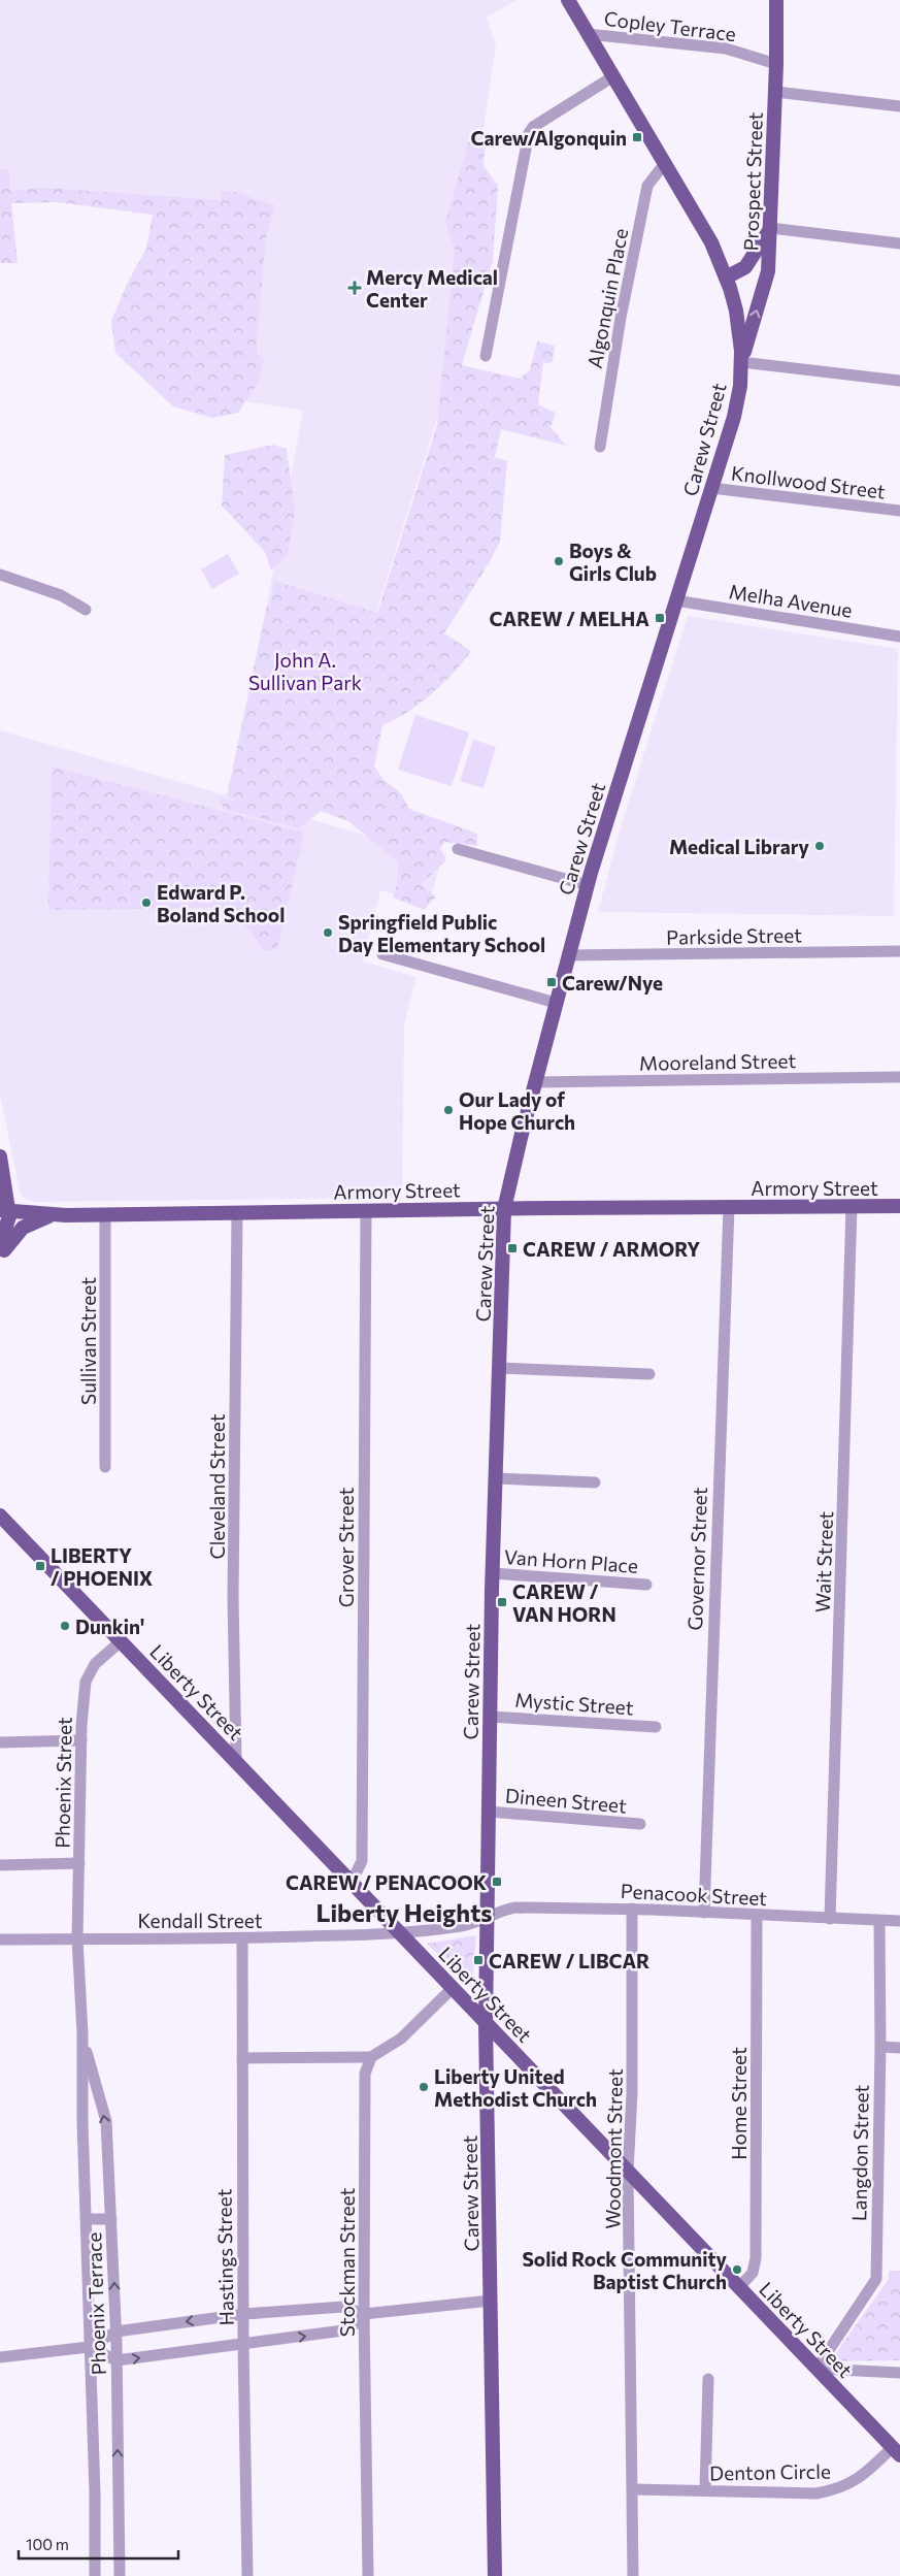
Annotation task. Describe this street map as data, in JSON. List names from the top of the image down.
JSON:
{
  "streets": {
    "main road": [
      "Prospect Street",
      "Carew Street",
      "Armory Street",
      "Liberty Street"
    ],
    "street": [
      "Copley Terrace",
      "Algonquin Place",
      "Knollwood Street",
      "Melha Avenue",
      "Parkside Street",
      "Mooreland Street",
      "Sullivan Street",
      "Cleveland Street",
      "Grover Street",
      "Governor Street",
      "Van Horn Place",
      "Wait Street",
      "Mystic Street",
      "Phoenix Street",
      "Dineen Street",
      "Penacook Street",
      "Kendall Street",
      "Home Street",
      "Woodmont Street",
      "Langdon Street",
      "Hastings Street",
      "Stockman Street",
      "Phoenix Terrace",
      "Denton Circle"
    ]
  },
  "crossings": [
    ["Copley Terrace", "Prospect Street"],
    ["Copley Terrace", "Carew Street"],
    ["Prospect Street", "Carew Street"],
    ["Algonquin Place", "Carew Street"],
    ["Carew Street", "Knollwood Street"],
    ["Carew Street", "Melha Avenue"],
    ["Carew Street", "Parkside Street"],
    ["Carew Street", "Mooreland Street"],
    ["Carew Street", "Armory Street"],
    ["Carew Street", "Van Horn Place"],
    ["Carew Street", "Liberty Street"],
    ["Carew Street", "Mystic Street"],
    ["Carew Street", "Dineen Street"],
    ["Carew Street", "Penacook Street"],
    ["Armory Street", "Sullivan Street"],
    ["Armory Street", "Cleveland Street"],
    ["Armory Street", "Grover Street"],
    ["Armory Street", "Governor Street"],
    ["Armory Street", "Wait Street"],
    ["Cleveland Street", "Liberty Street"],
    ["Grover Street", "Liberty Street"],
    ["Governor Street", "Penacook Street"],
    ["Wait Street", "Penacook Street"],
    ["Liberty Street", "Phoenix Street"],
    ["Liberty Street", "Penacook Street"],
    ["Liberty Street", "Kendall Street"],
    ["Liberty Street", "Home Street"],
    ["Liberty Street", "Woodmont Street"],
    ["Liberty Street", "Langdon Street"],
    ["Liberty Street", "Denton Circle"],
    ["Phoenix Street", "Kendall Street"],
    ["Phoenix Street", "Phoenix Terrace"],
    ["Penacook Street", "Kendall Street"],
    ["Penacook Street", "Home Street"],
    ["Penacook Street", "Woodmont Street"],
    ["Penacook Street", "Langdon Street"],
    ["Kendall Street", "Hastings Street"],
    ["Kendall Street", "Phoenix Terrace"],
    ["Woodmont Street", "Denton Circle"]
  ],
  "one_way": ["Prospect Street"],
  "districts": ["Liberty Heights"],
  "parks": ["John A. Sullivan Park"],
  "places": {
    "transit": [
      "Carew/Algonquin",
      "CAREW / MELHA",
      "Carew/Nye",
      "CAREW / ARMORY",
      "LIBERTY / PHOENIX",
      "CAREW / VAN HORN",
      "CAREW / PENACOOK",
      "CAREW / LIBCAR"
    ],
    "health": ["Mercy Medical Center"],
    "other": [
      "Boys & Girls Club",
      "Medical Library",
      "Edward P. Boland School",
      "Springfield Public Day Elementary School",
      "Our Lady of Hope Church",
      "Dunkin'",
      "Liberty United Methodist Church",
      "Solid Rock Community Baptist Church"
    ]
  },
  "scale_bar": "100 m"
}
